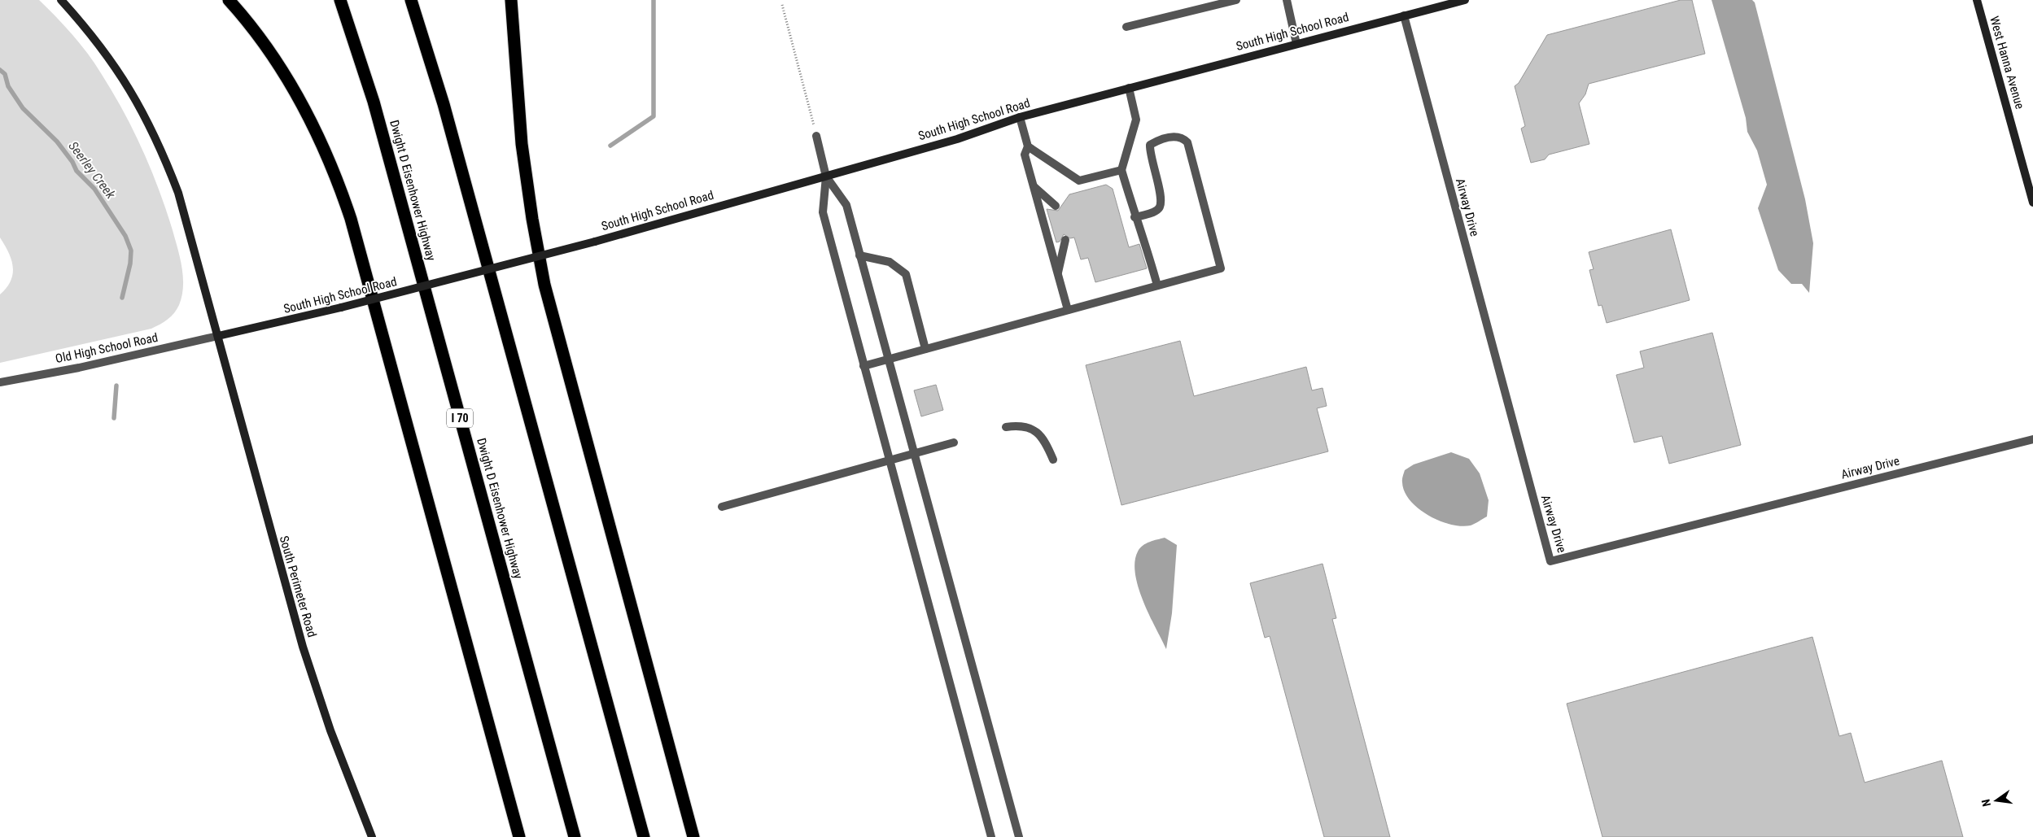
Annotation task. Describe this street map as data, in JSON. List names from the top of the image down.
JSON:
{
  "streets": {
    "highway": ["Dwight D Eisenhower Highway", "I 70"],
    "street": [
      "South High School Road",
      "West Hanna Avenue",
      "Airway Drive",
      "Old High School Road",
      "South Perimeter Road"
    ]
  },
  "crossings": [
    ["South High School Road", "Airway Drive"],
    ["South High School Road", "Old High School Road"],
    ["South High School Road", "South Perimeter Road"],
    ["Old High School Road", "South Perimeter Road"]
  ],
  "water": ["Seerley Creek"],
  "north": "left"
}
